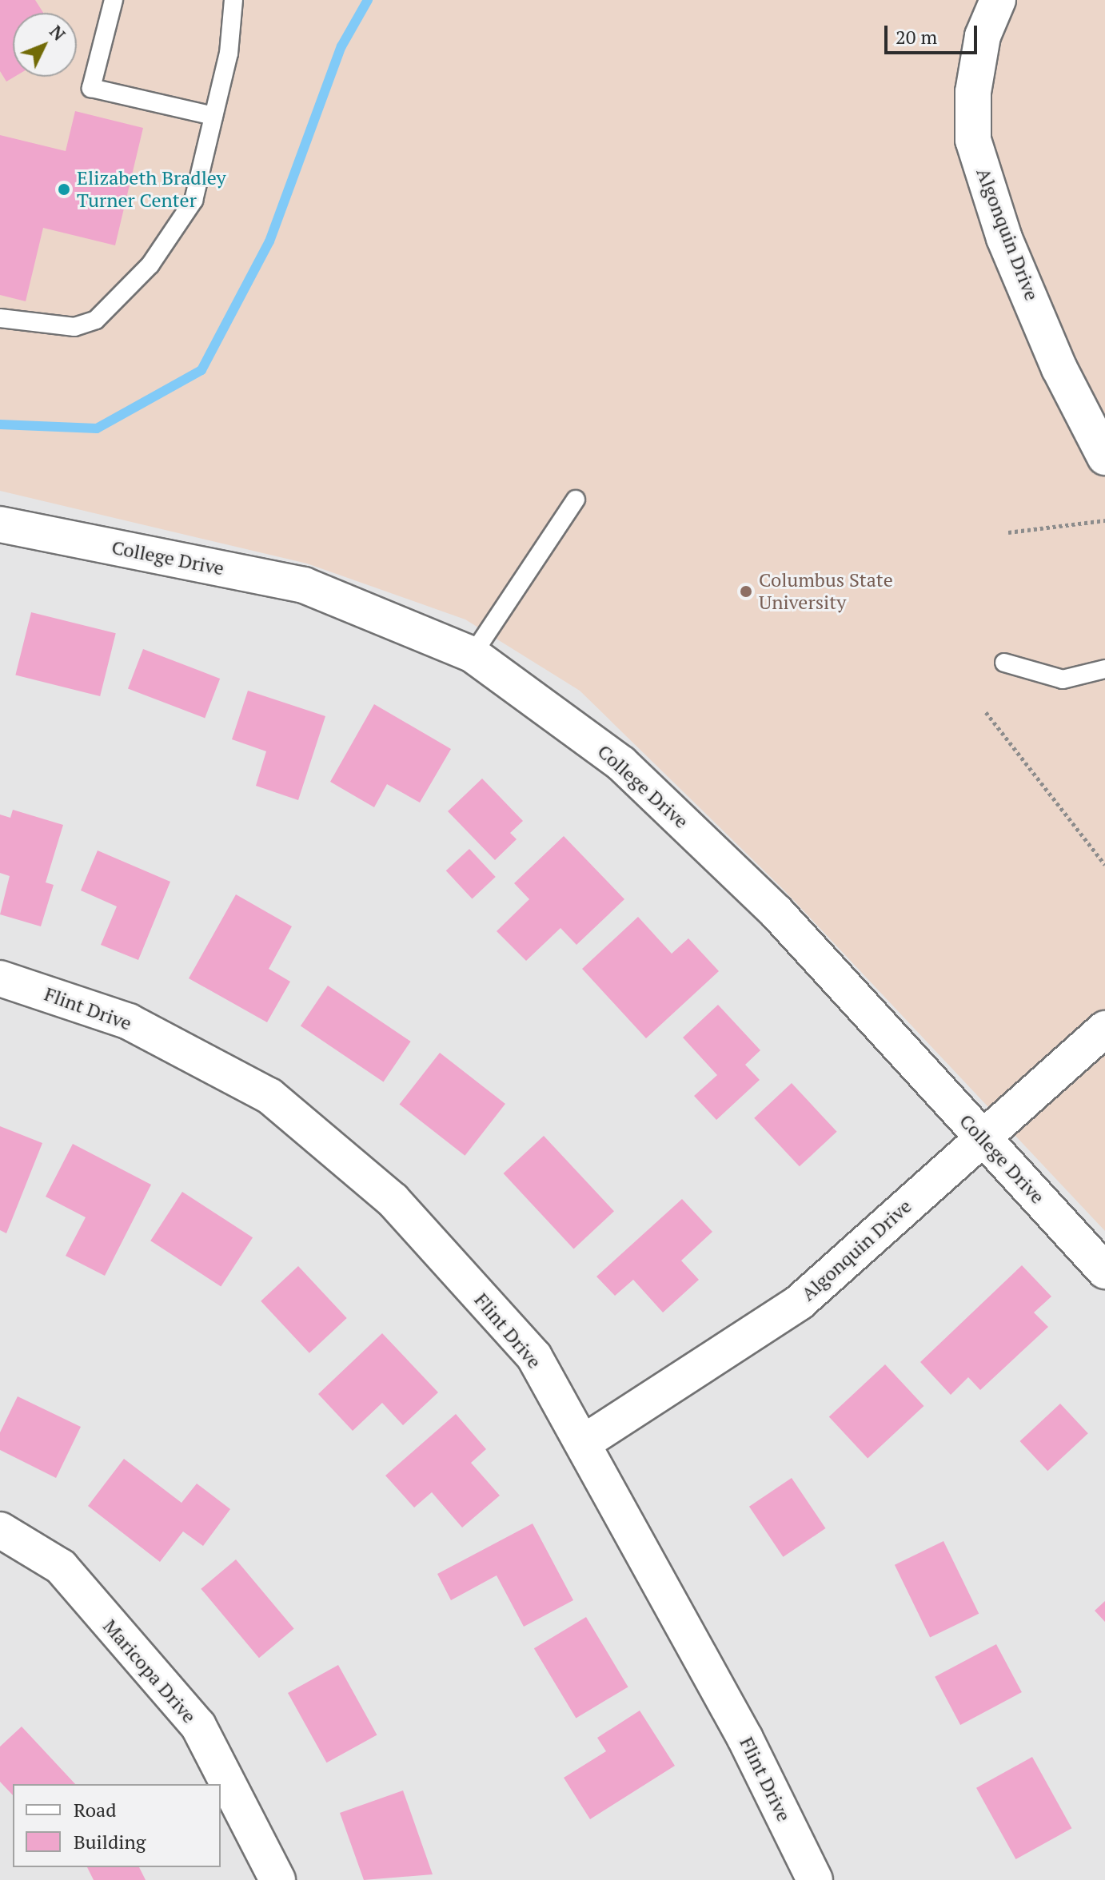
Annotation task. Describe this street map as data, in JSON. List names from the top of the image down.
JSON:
{
  "streets": {
    "street": [
      "Algonquin Drive",
      "College Drive",
      "Flint Drive",
      "Maricopa Drive"
    ]
  },
  "crossings": [
    ["Algonquin Drive", "College Drive"],
    ["Algonquin Drive", "Flint Drive"]
  ],
  "places": ["Elizabeth Bradley Turner Center", "Columbus State University"],
  "legend": ["Road", "Building"],
  "scale_bar": "20 m",
  "north": "top right"
}
